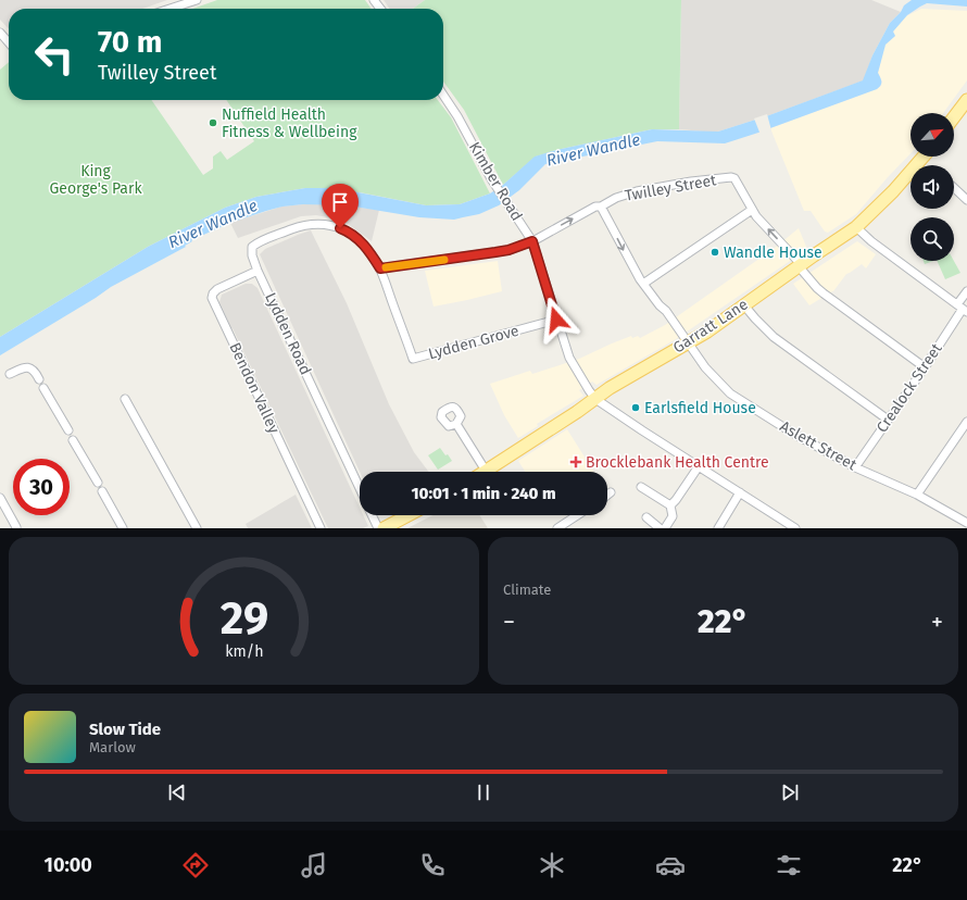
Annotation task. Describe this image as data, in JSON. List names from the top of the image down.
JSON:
{
  "streets": {
    "main road": ["Garratt Lane"],
    "street": [
      "Kimber Road",
      "Twilley Street",
      "Lydden Road",
      "Lydden Grove",
      "Bendon Valley",
      "Crealock Street",
      "Aslett Street"
    ]
  },
  "crossings": [
    ["Kimber Road", "Twilley Street"],
    ["Kimber Road", "Garratt Lane"],
    ["Kimber Road", "Lydden Grove"],
    ["Twilley Street", "Garratt Lane"],
    ["Twilley Street", "Lydden Grove"],
    ["Twilley Street", "Crealock Street"],
    ["Twilley Street", "Aslett Street"],
    ["Garratt Lane", "Aslett Street"],
    ["Lydden Road", "Lydden Grove"],
    ["Lydden Road", "Bendon Valley"],
    ["Crealock Street", "Aslett Street"]
  ],
  "water": ["River Wandle"],
  "parks": ["King George's Park"],
  "places": {
    "other": ["Nuffield Health Fitness & Wellbeing", "Wandle House", "Earlsfield House"],
    "health": ["Brocklebank Health Centre"]
  },
  "north": "top right",
  "page": {
    "turn": ["70 m", "Twilley Street"],
    "limit": "30",
    "trip": "10:01 · 1 min · 240 m",
    "tile": "Climate",
    "heat": ["−", "22°", "+"],
    "song": ["Slow Tide", "Marlow"],
    "tabs": ["10:00", "22°"],
    "gauge": ["29", "km/h"]
  }
}
